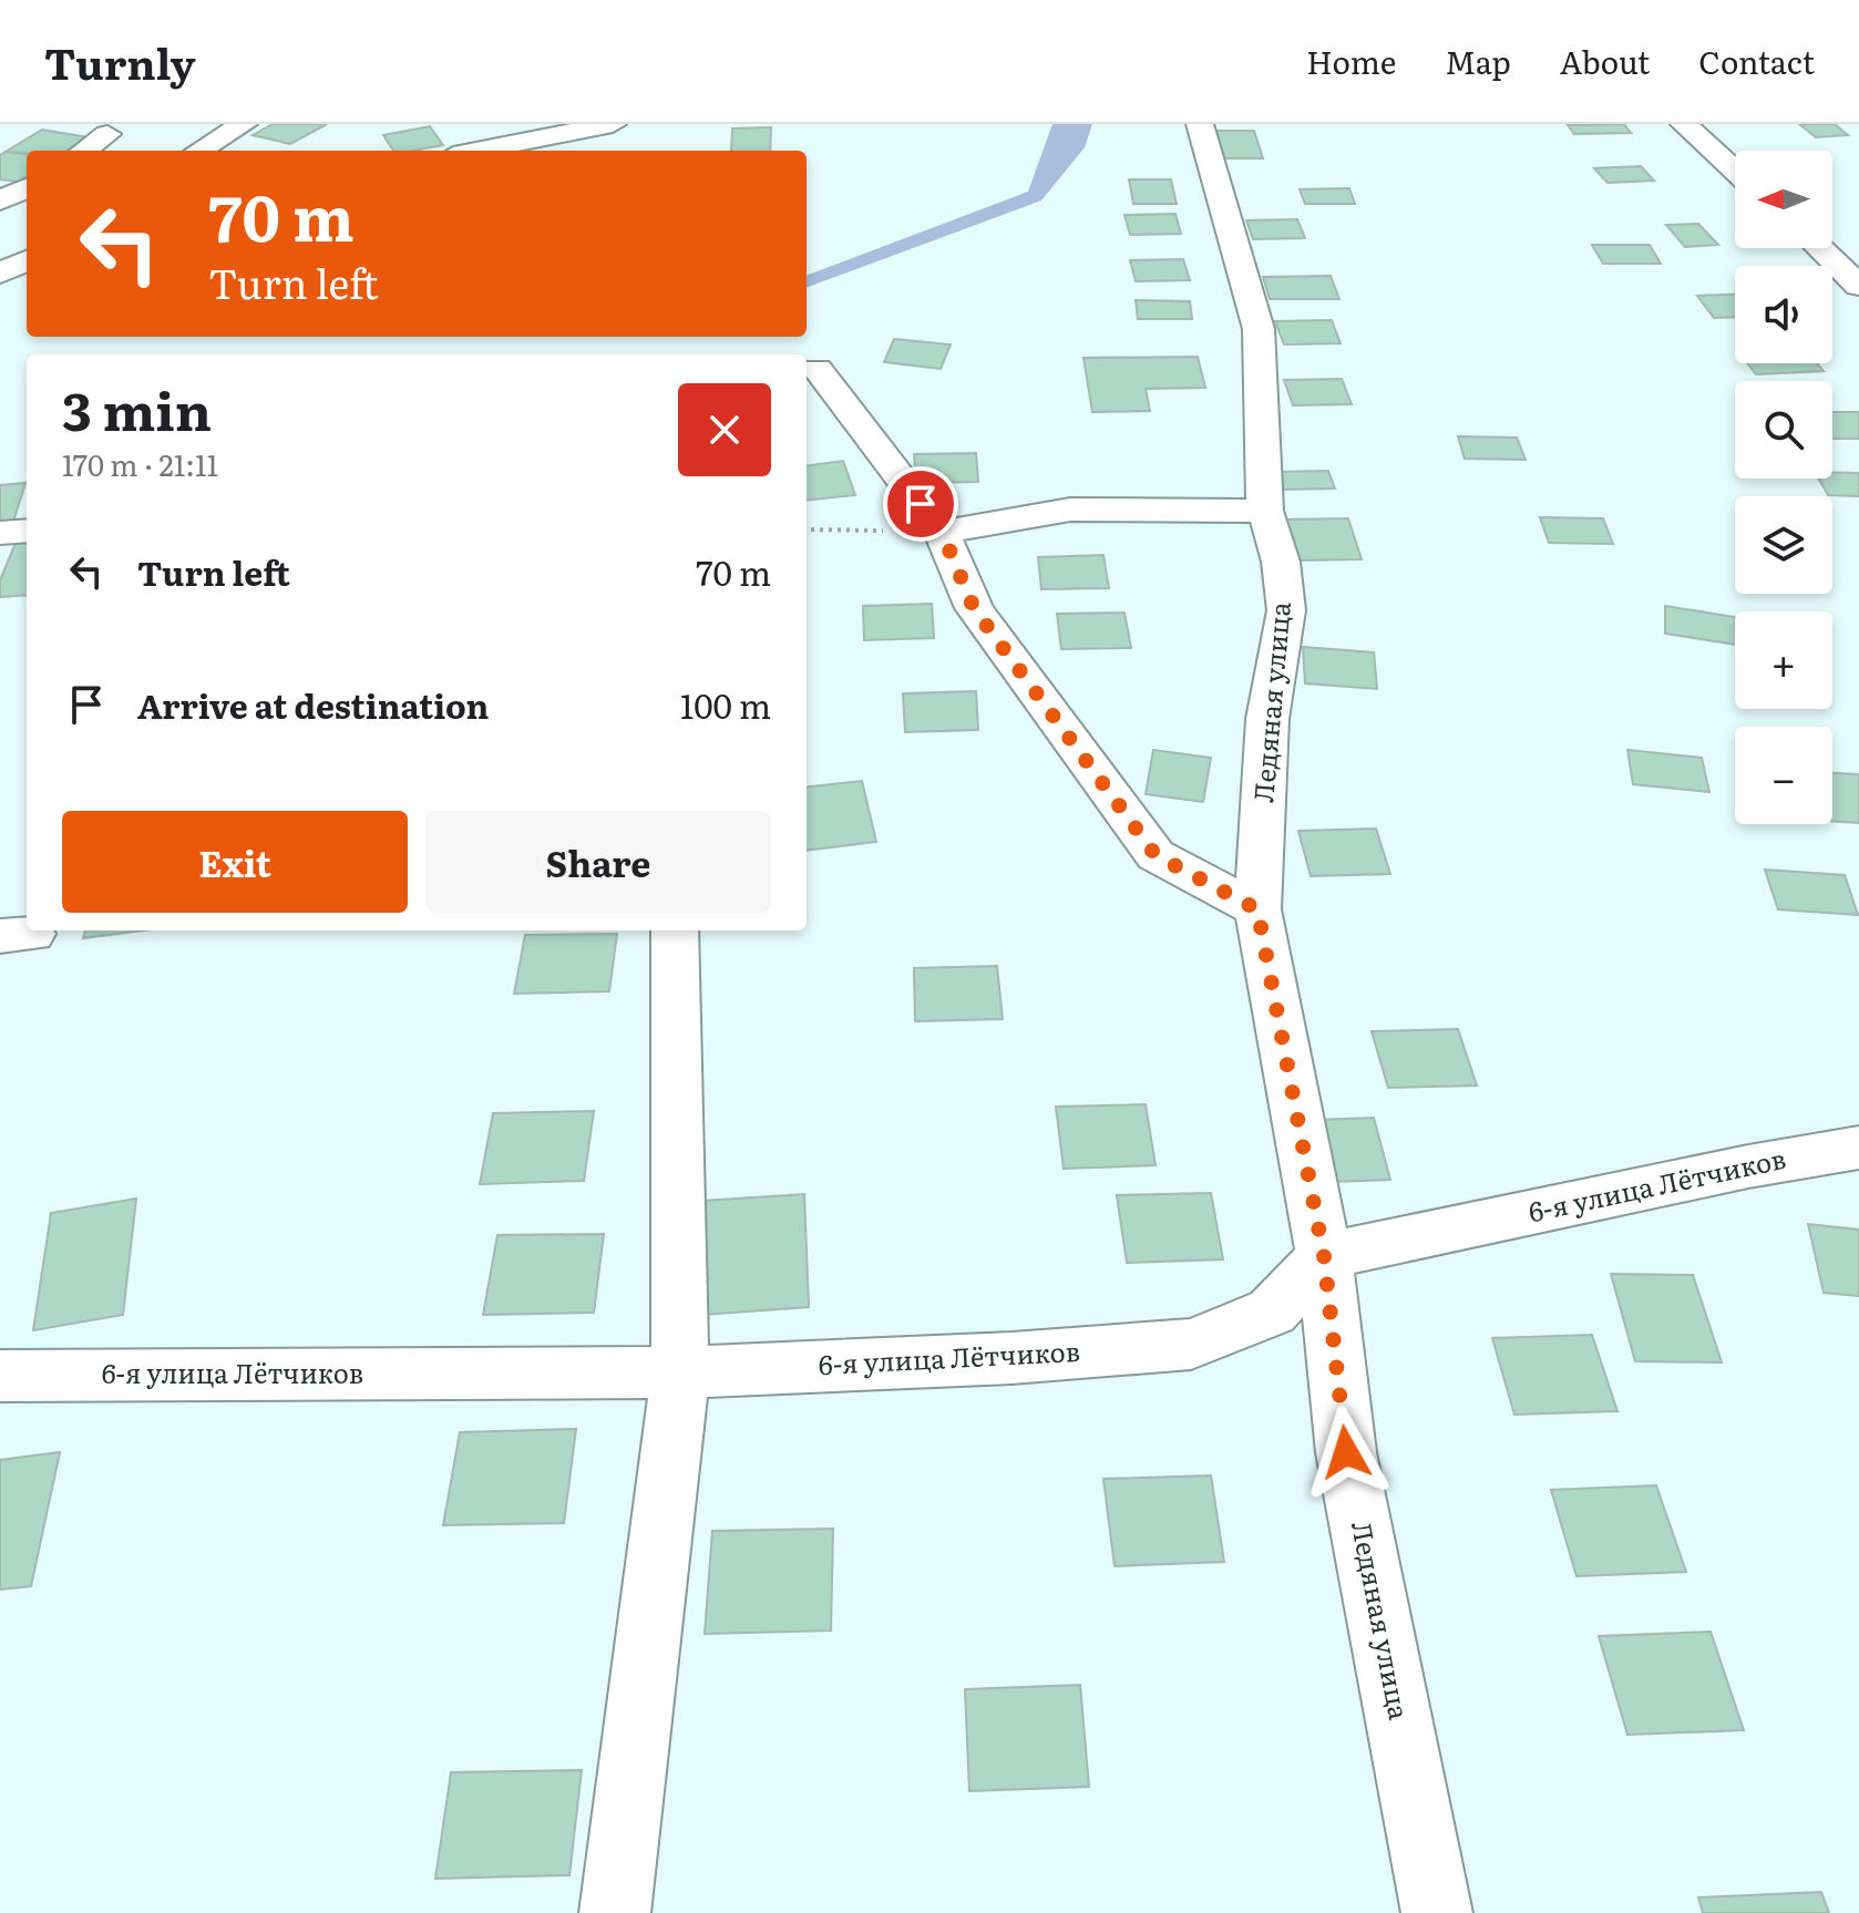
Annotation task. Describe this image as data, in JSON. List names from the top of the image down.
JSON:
{
  "streets": {
    "street": ["Ледяная улица", "6-я улица Лётчиков"]
  },
  "crossings": [
    ["Ледяная улица", "6-я улица Лётчиков"]
  ],
  "north": "left",
  "page": {
    "header": "Turnly",
    "nav": [
      "Home",
      "Map",
      "About",
      "Contact"
    ],
    "map_buttons": ["+", "−"],
    "turn": ["70 m", "Turn left"],
    "heading": ["3 min", "170 m · 21:11"],
    "list": [
      {
        "name": "Turn left",
        "value": "70 m"
      },
      {
        "name": "Arrive at destination",
        "value": "100 m"
      }
    ],
    "buttons": ["Exit", "Share"]
  }
}
